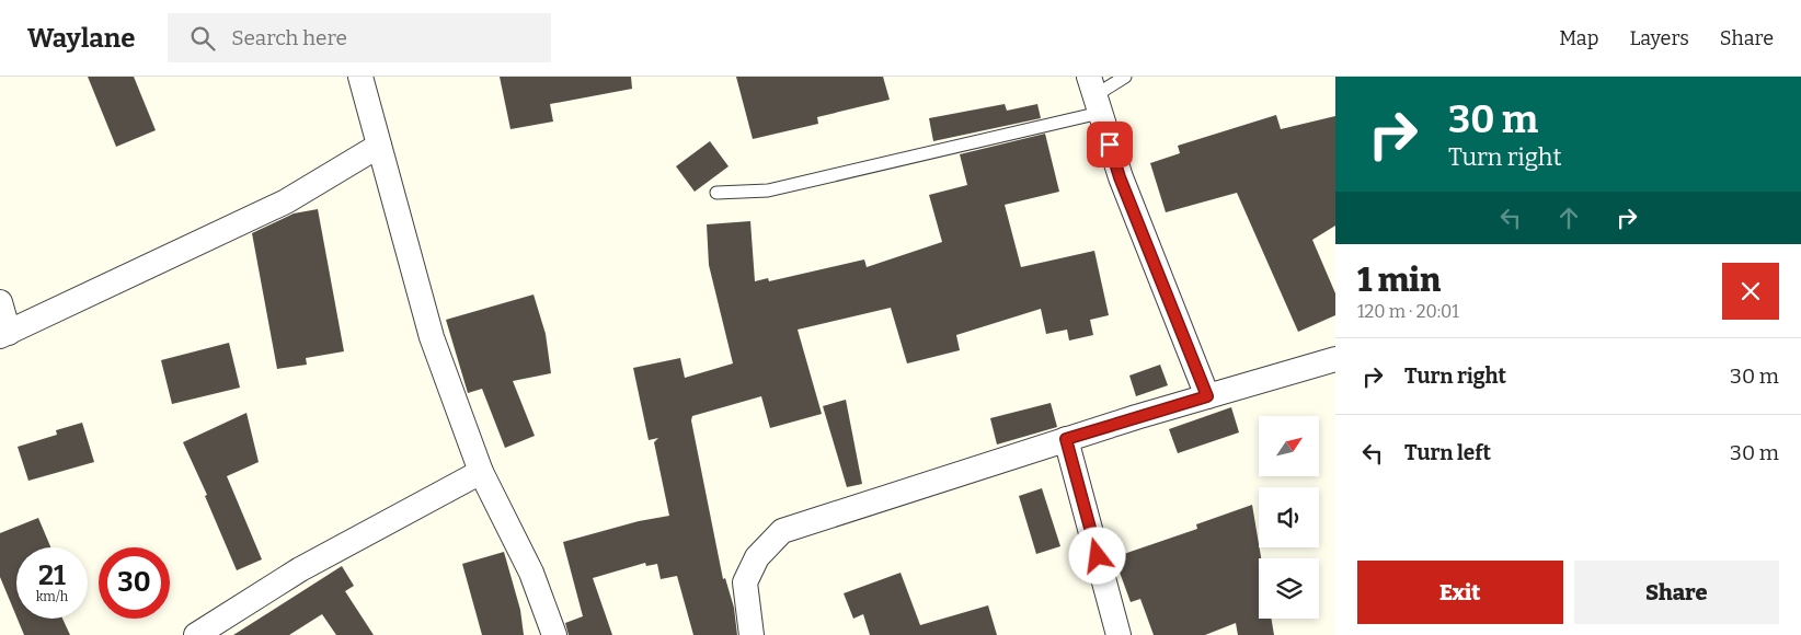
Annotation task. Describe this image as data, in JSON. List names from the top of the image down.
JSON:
{
  "north": "top right",
  "page": {
    "header": "Waylane",
    "search": "Search here",
    "nav": ["Map", "Layers", "Share"],
    "turn": ["30 m", "Turn right"],
    "heading": ["1 min", "120 m · 20:01"],
    "list": [
      {
        "name": "Turn right",
        "value": "30 m"
      },
      {
        "name": "Turn left",
        "value": "30 m"
      }
    ],
    "speed": "21 km/h",
    "limit": "30",
    "buttons": ["Exit", "Share"]
  }
}
